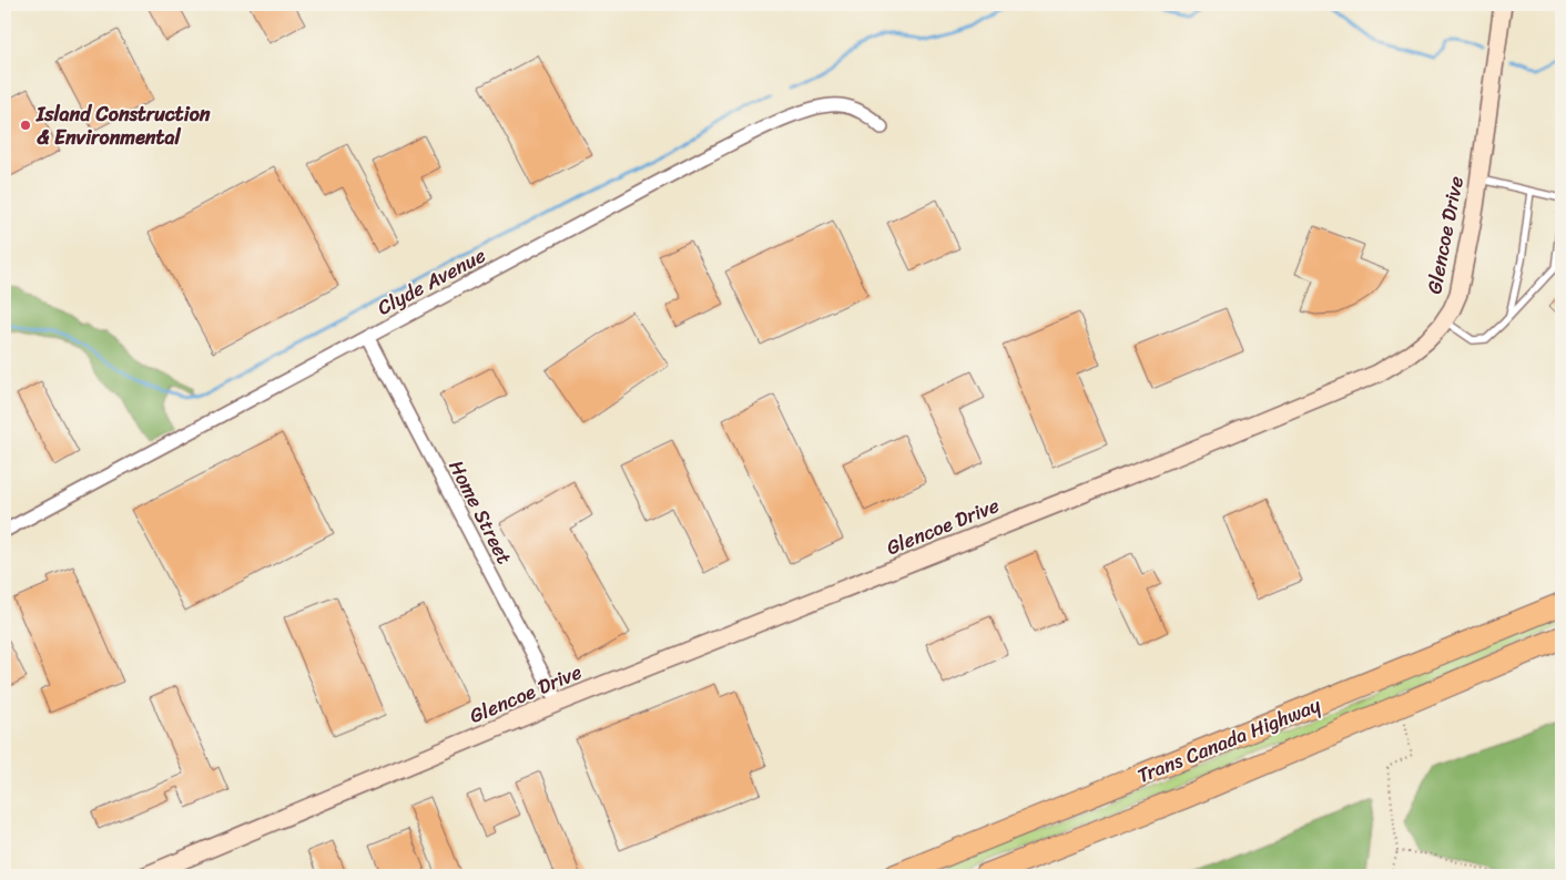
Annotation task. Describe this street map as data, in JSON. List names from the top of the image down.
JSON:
{
  "streets": {
    "highway": ["Trans Canada Highway"],
    "street": ["Glencoe Drive", "Clyde Avenue", "Home Street"]
  },
  "crossings": [
    ["Glencoe Drive", "Home Street"],
    ["Clyde Avenue", "Home Street"]
  ],
  "places": ["Island Construction & Environmental"]
}
